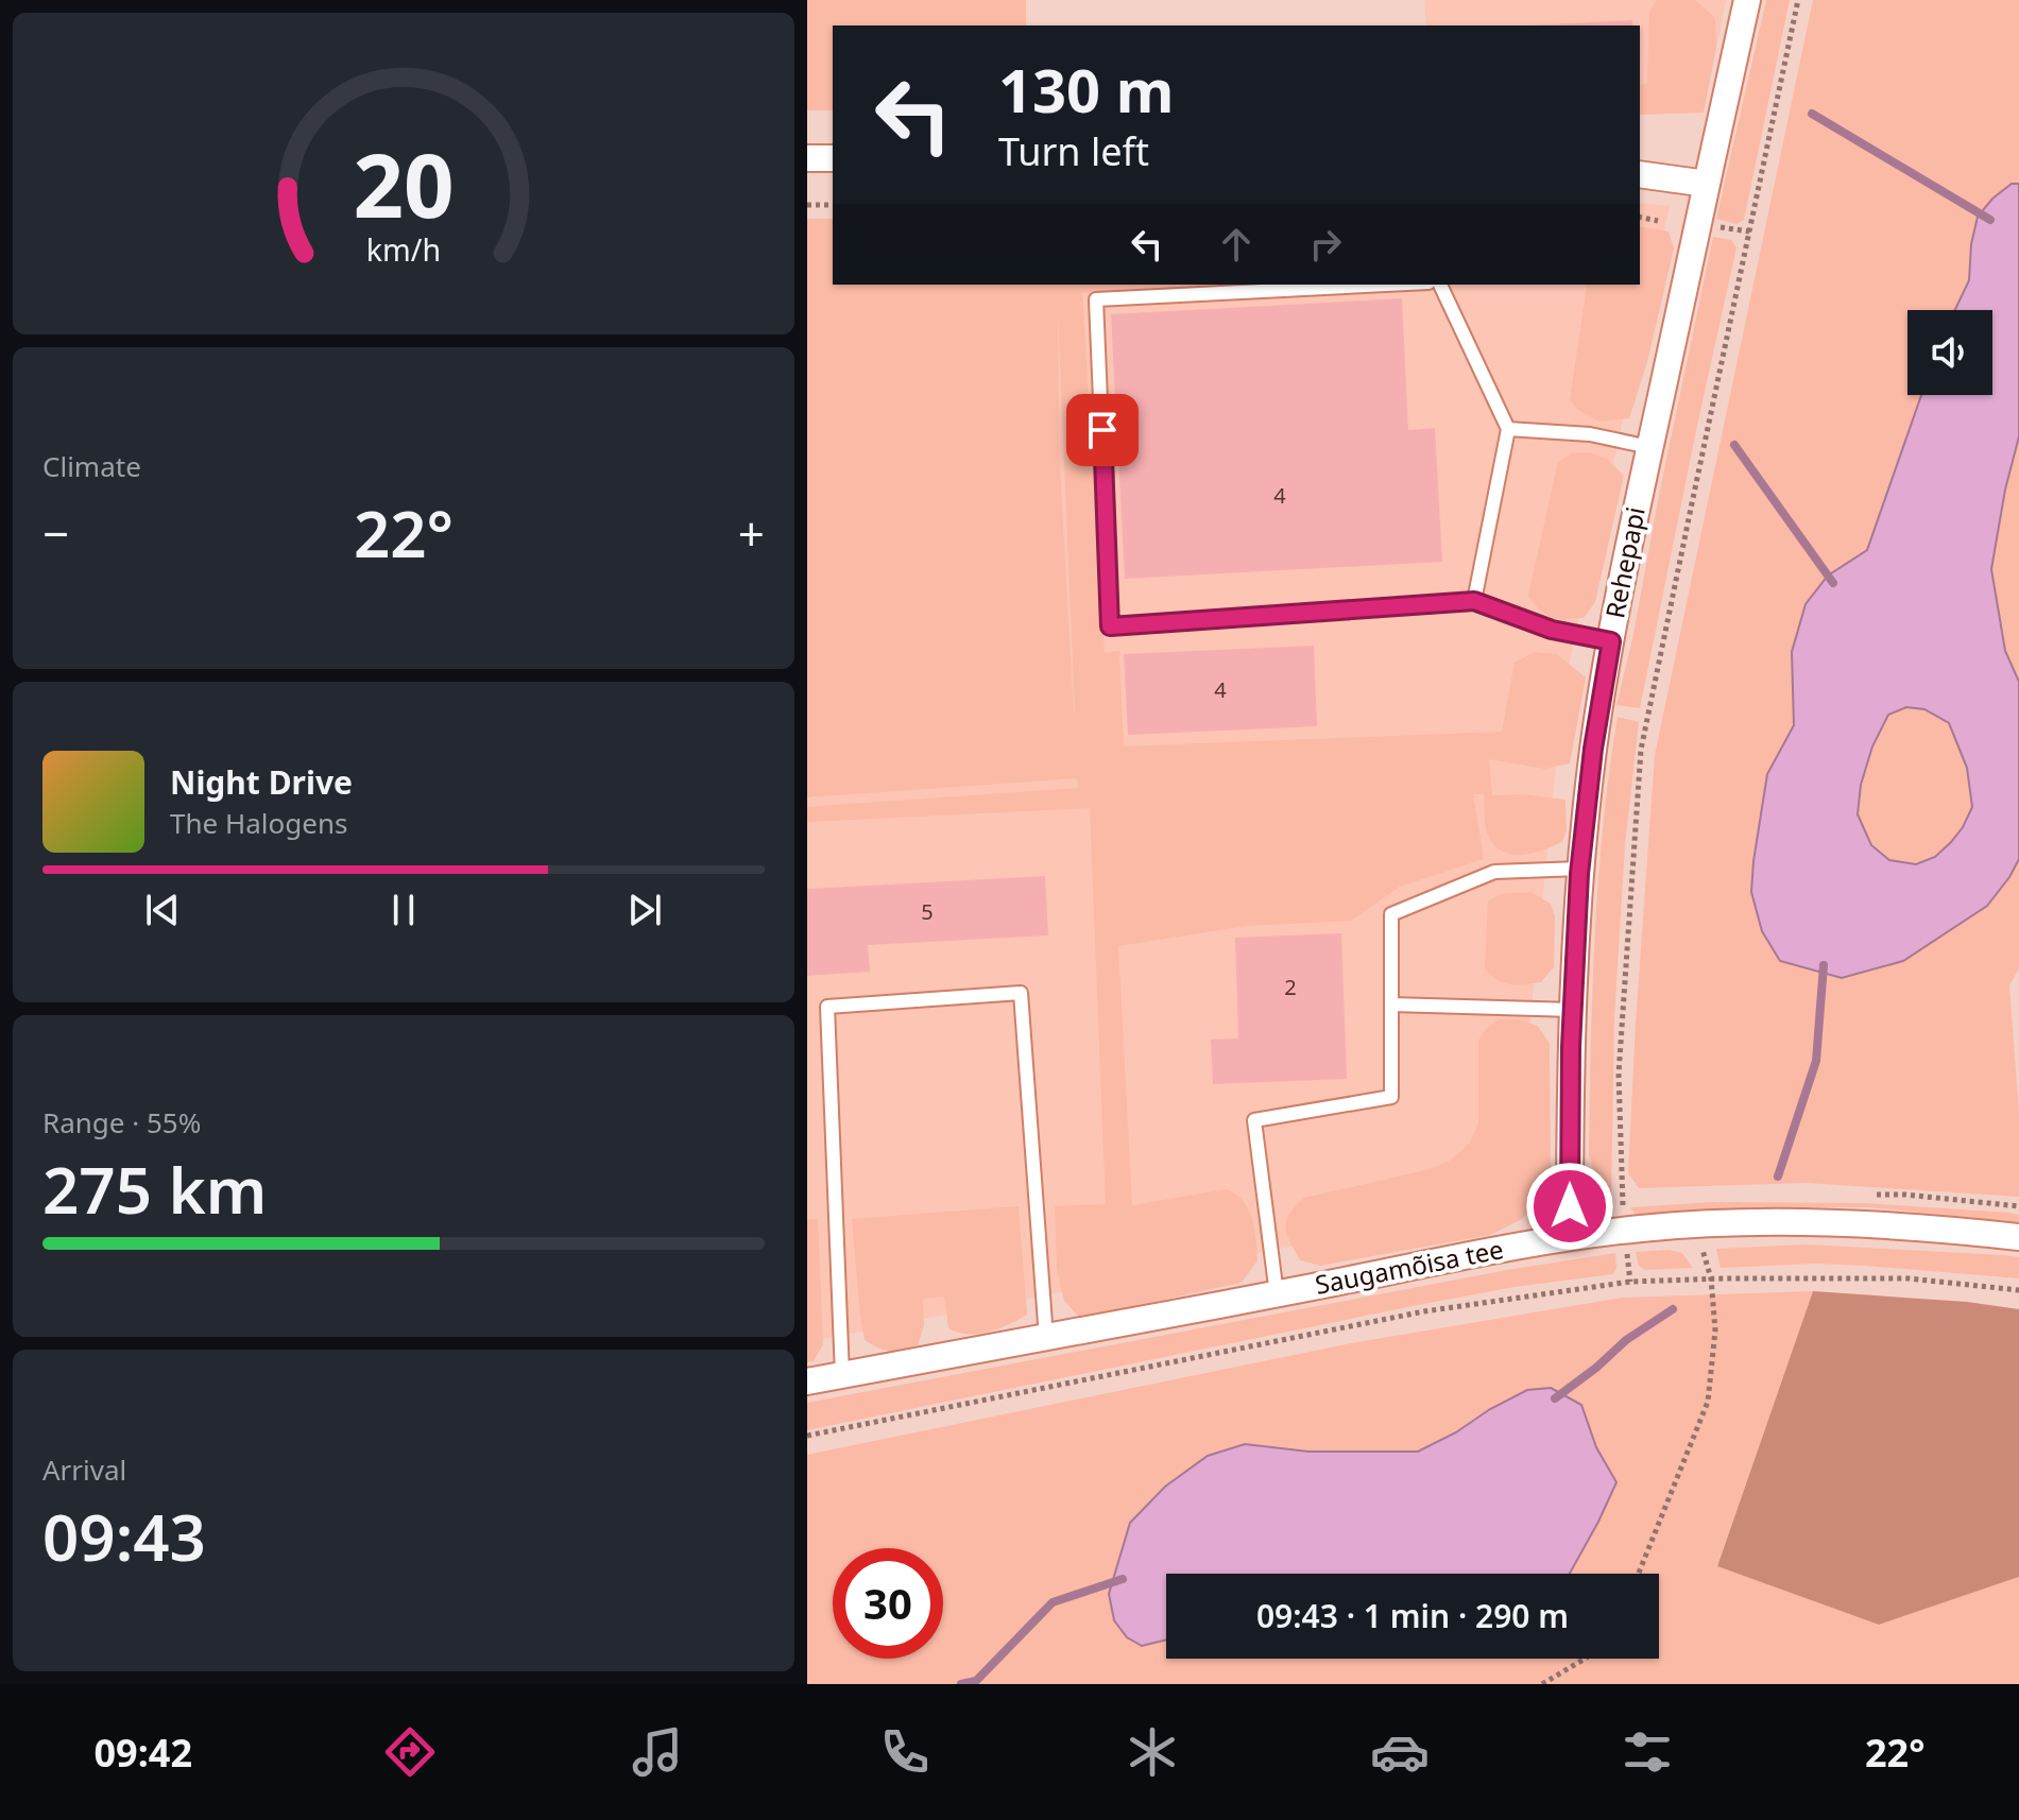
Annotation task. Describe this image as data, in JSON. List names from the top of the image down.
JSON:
{
  "streets": {
    "street": ["Rehepapi", "Saugamõisa tee"]
  },
  "crossings": [
    ["Rehepapi", "Saugamõisa tee"]
  ],
  "house_numbers": [
    "4",
    "4",
    "5",
    "2"
  ],
  "page": {
    "turn": ["130 m", "Turn left"],
    "tile": [
      "Climate",
      ["Range · 55%", "275 km"],
      ["Arrival", "09:43"]
    ],
    "heat": ["−", "22°", "+"],
    "song": ["Night Drive", "The Halogens"],
    "limit": "30",
    "trip": "09:43 · 1 min · 290 m",
    "tabs": ["09:42", "22°"],
    "gauge": ["20", "km/h"]
  }
}
